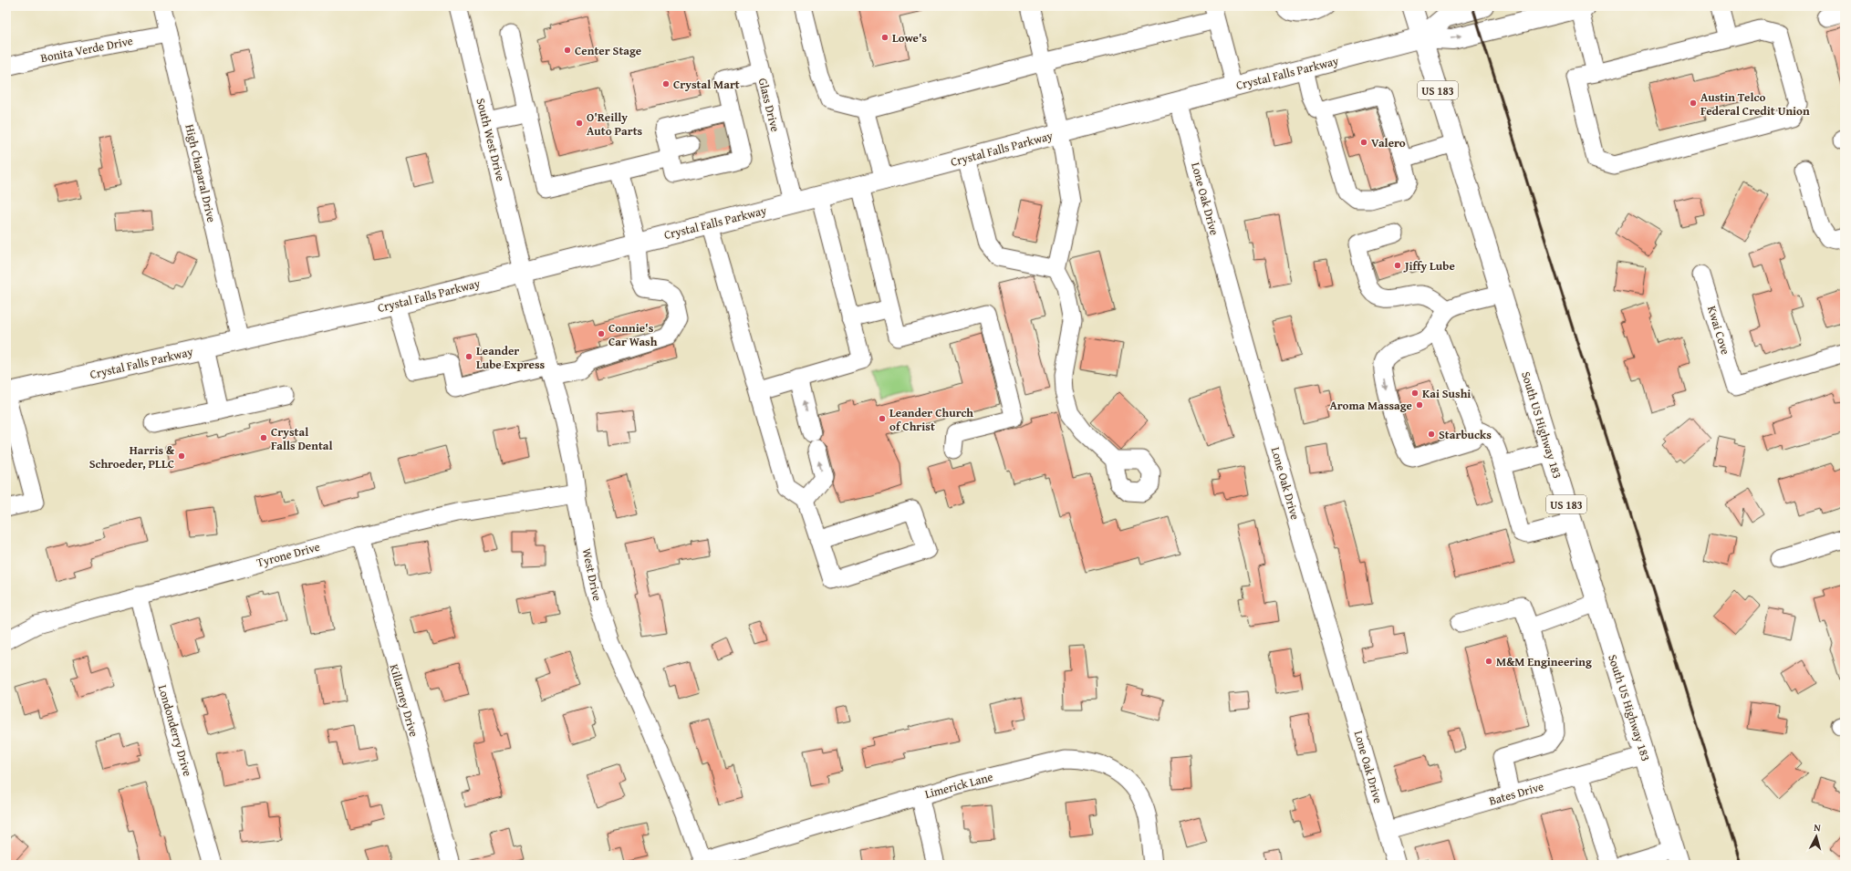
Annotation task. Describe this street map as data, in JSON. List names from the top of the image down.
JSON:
{
  "streets": {
    "main road": ["Crystal Falls Parkway", "US 183", "South US Highway 183"],
    "street": [
      "Bonita Verde Drive",
      "Glass Drive",
      "South West Drive",
      "High Chaparal Drive",
      "Lone Oak Drive",
      "Kwai Cove",
      "Tyrone Drive",
      "West Drive",
      "Killarney Drive",
      "Londonderry Drive",
      "Limerick Lane",
      "Bates Drive"
    ]
  },
  "crossings": [
    ["Bonita Verde Drive", "High Chaparal Drive"],
    ["Crystal Falls Parkway", "Glass Drive"],
    ["Crystal Falls Parkway", "South West Drive"],
    ["Crystal Falls Parkway", "High Chaparal Drive"],
    ["Crystal Falls Parkway", "Lone Oak Drive"],
    ["Crystal Falls Parkway", "South US Highway 183"],
    ["Crystal Falls Parkway", "West Drive"],
    ["South West Drive", "West Drive"],
    ["Lone Oak Drive", "Bates Drive"],
    ["South US Highway 183", "Bates Drive"],
    ["Tyrone Drive", "West Drive"],
    ["Tyrone Drive", "Killarney Drive"],
    ["Tyrone Drive", "Londonderry Drive"],
    ["West Drive", "Limerick Lane"]
  ],
  "places": [
    "Lowe's",
    "Center Stage",
    "Crystal Mart",
    "Austin Telco Federal Credit Union",
    "O'Reilly Auto Parts",
    "Valero",
    "Jiffy Lube",
    "Connie's Car Wash",
    "Leander Lube Express",
    "Kai Sushi",
    "Aroma Massage",
    "Leander Church of Christ",
    "Starbucks",
    "Crystal Falls Dental",
    "Harris & Schroeder, PLLC",
    "M&M Engineering"
  ],
  "north": "top"
}
